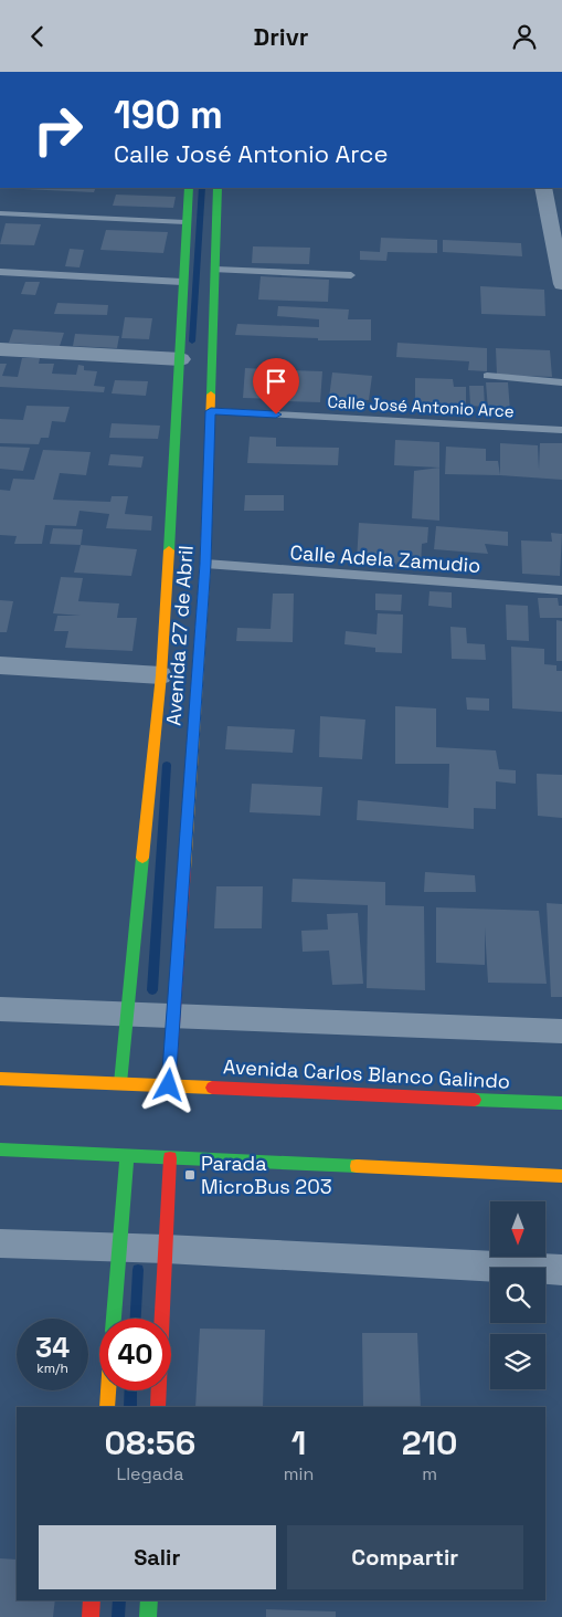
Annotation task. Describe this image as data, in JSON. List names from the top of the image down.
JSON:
{
  "streets": {
    "main road": ["Avenida 27 de Abril", "Avenida Carlos Blanco Galindo"],
    "lane": ["Calle José Antonio Arce", "Calle Adela Zamudio"]
  },
  "crossings": [
    ["Calle José Antonio Arce", "Avenida 27 de Abril"],
    ["Calle Adela Zamudio", "Avenida 27 de Abril"],
    ["Avenida 27 de Abril", "Avenida Carlos Blanco Galindo"]
  ],
  "places": {
    "transit": ["Parada MicroBus 203"]
  },
  "north": "bottom",
  "page": {
    "header": "Drivr",
    "turn": ["190 m", "Calle José Antonio Arce"],
    "speed": "34 km/h",
    "limit": "40",
    "eta": [
      "08:56",
      "Llegada",
      "1",
      "min",
      "210",
      "m"
    ],
    "buttons": ["Salir", "Compartir"]
  }
}
